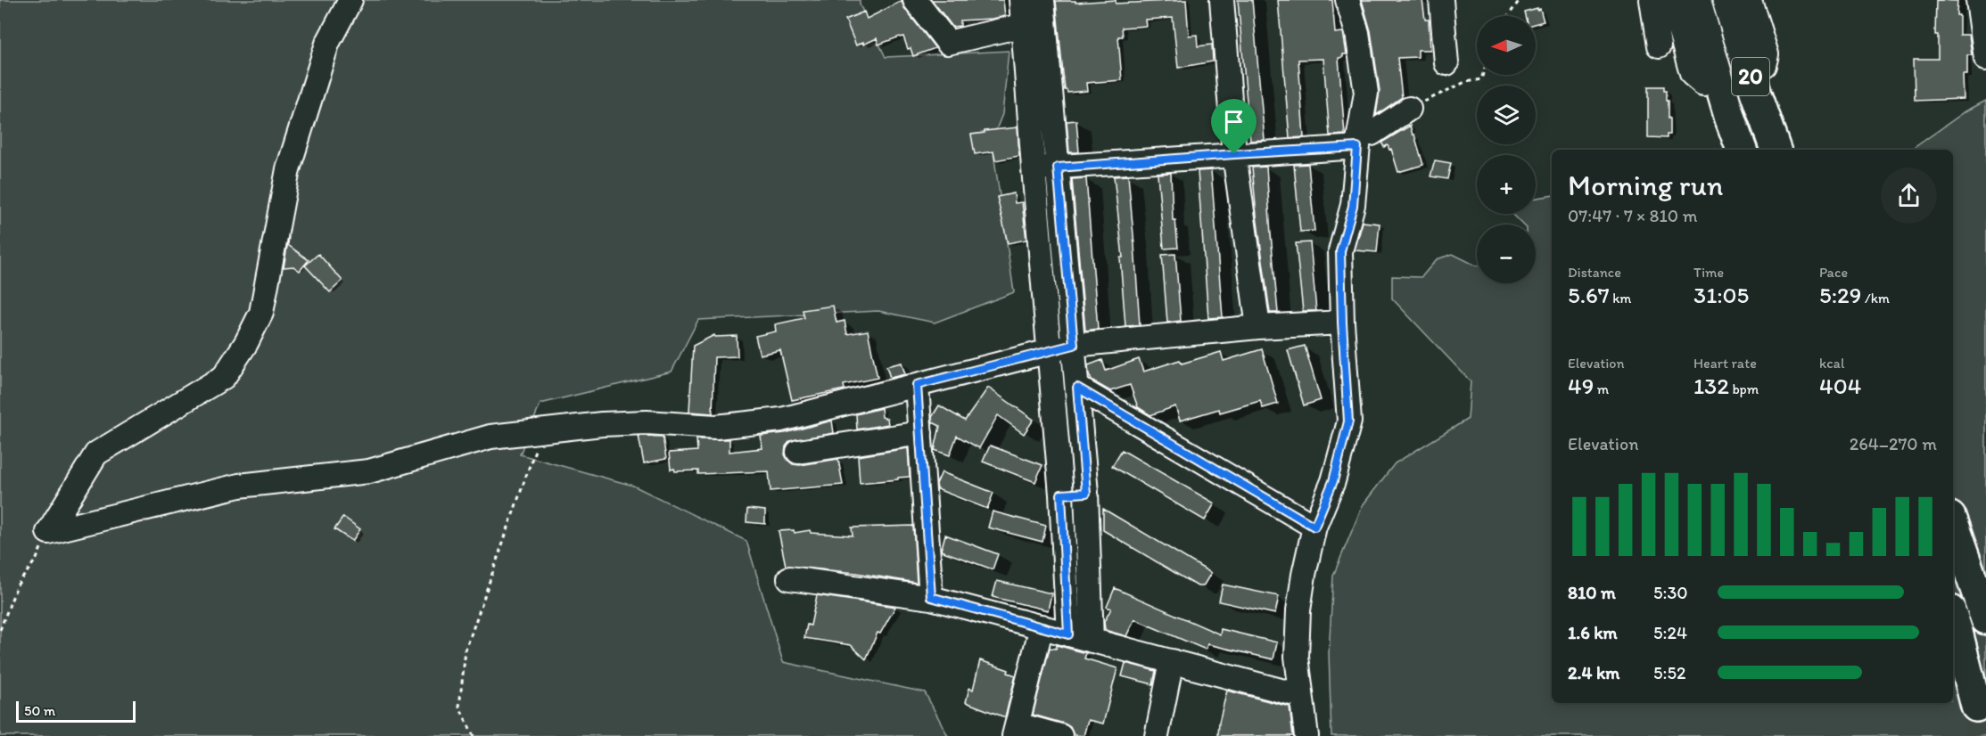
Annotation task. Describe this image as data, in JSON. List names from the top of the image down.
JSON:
{
  "streets": {
    "highway": ["20"]
  },
  "scale_bar": "50 m",
  "north": "left",
  "page": {
    "map_buttons": ["+", "−"],
    "heading": ["Morning run", "07:47 · 7 × 810 m"],
    "stats": [
      ["Distance", "5.67 km"],
      ["Time", "31:05"],
      ["Pace", "5:29 /km"],
      ["Elevation", "49 m"],
      ["Heart rate", "132 bpm"],
      ["kcal", "404"]
    ],
    "chart": ["Elevation", "264–270 m"],
    "list": [
      {
        "name": "810 m",
        "note": "5:30"
      },
      {
        "name": "1.6 km",
        "note": "5:24"
      },
      {
        "name": "2.4 km",
        "note": "5:52"
      }
    ],
    "scale": "50 m"
  }
}
